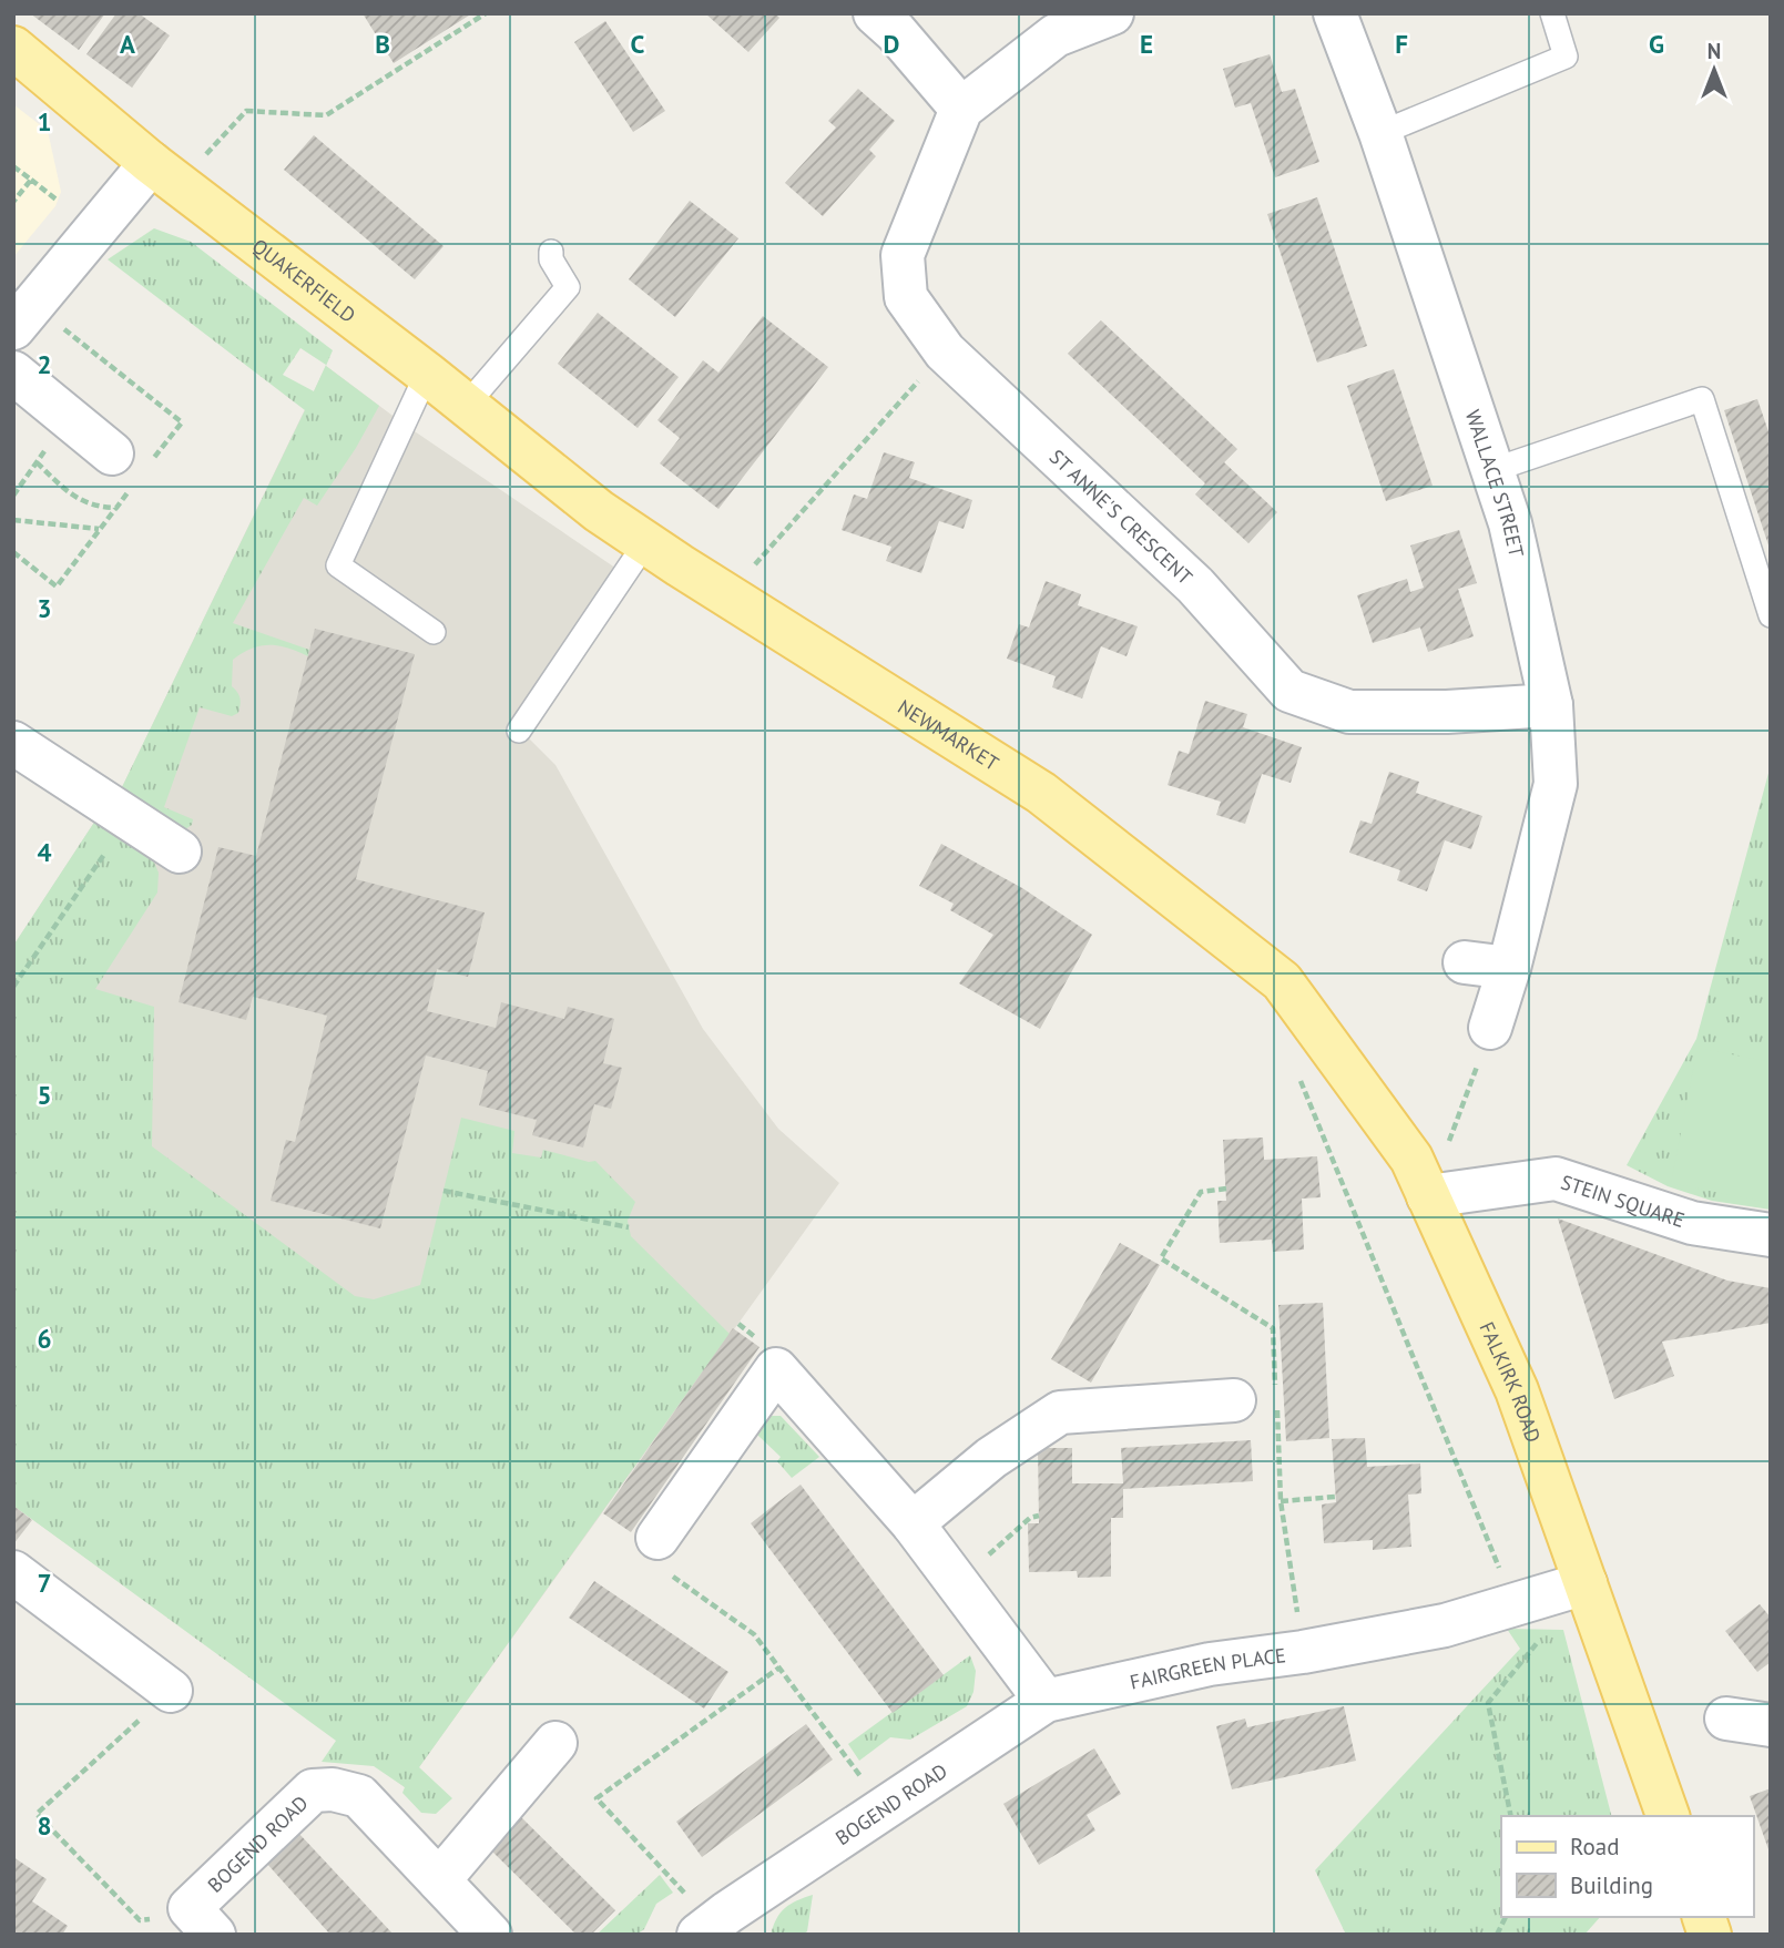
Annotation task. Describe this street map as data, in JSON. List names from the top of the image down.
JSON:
{
  "streets": {
    "main road": ["QUAKERFIELD", "NEWMARKET", "FALKIRK ROAD"],
    "street": [
      "WALLACE STREET",
      "ST ANNE'S CRESCENT",
      "STEIN SQUARE",
      "FAIRGREEN PLACE",
      "BOGEND ROAD"
    ]
  },
  "crossings": [
    ["QUAKERFIELD", "NEWMARKET"],
    ["WALLACE STREET", "ST ANNE'S CRESCENT"],
    ["NEWMARKET", "FALKIRK ROAD"],
    ["STEIN SQUARE", "FALKIRK ROAD"],
    ["FALKIRK ROAD", "FAIRGREEN PLACE"],
    ["FAIRGREEN PLACE", "BOGEND ROAD"]
  ],
  "legend": ["Road", "Building"],
  "north": "top",
  "grid": {
    "columns": [
      "A",
      "B",
      "C",
      "D",
      "E",
      "F",
      "G"
    ],
    "rows": [
      "1",
      "2",
      "3",
      "4",
      "5",
      "6",
      "7",
      "8"
    ]
  }
}
